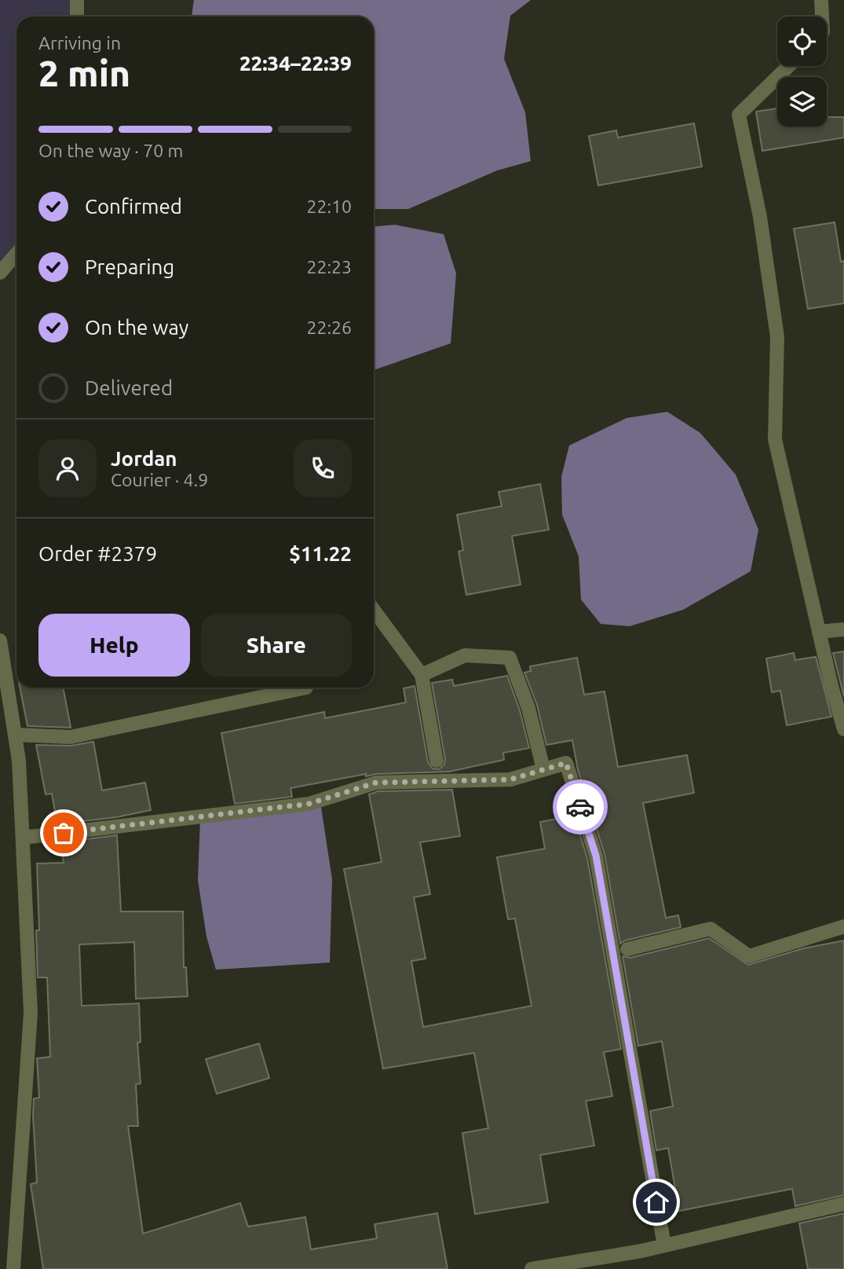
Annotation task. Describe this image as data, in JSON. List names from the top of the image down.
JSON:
{
  "page": {
    "heading": ["2 min", "Arriving in", "22:34–22:39"],
    "panel": [
      "Jordan",
      "Courier · 4.9",
      "Order #2379",
      "$11.22"
    ],
    "bar": "On the way · 70 m",
    "list": [
      ["Confirmed", "22:10"],
      ["Preparing", "22:23"],
      ["On the way", "22:26"],
      "Delivered"
    ],
    "buttons": ["Help", "Share"]
  }
}
